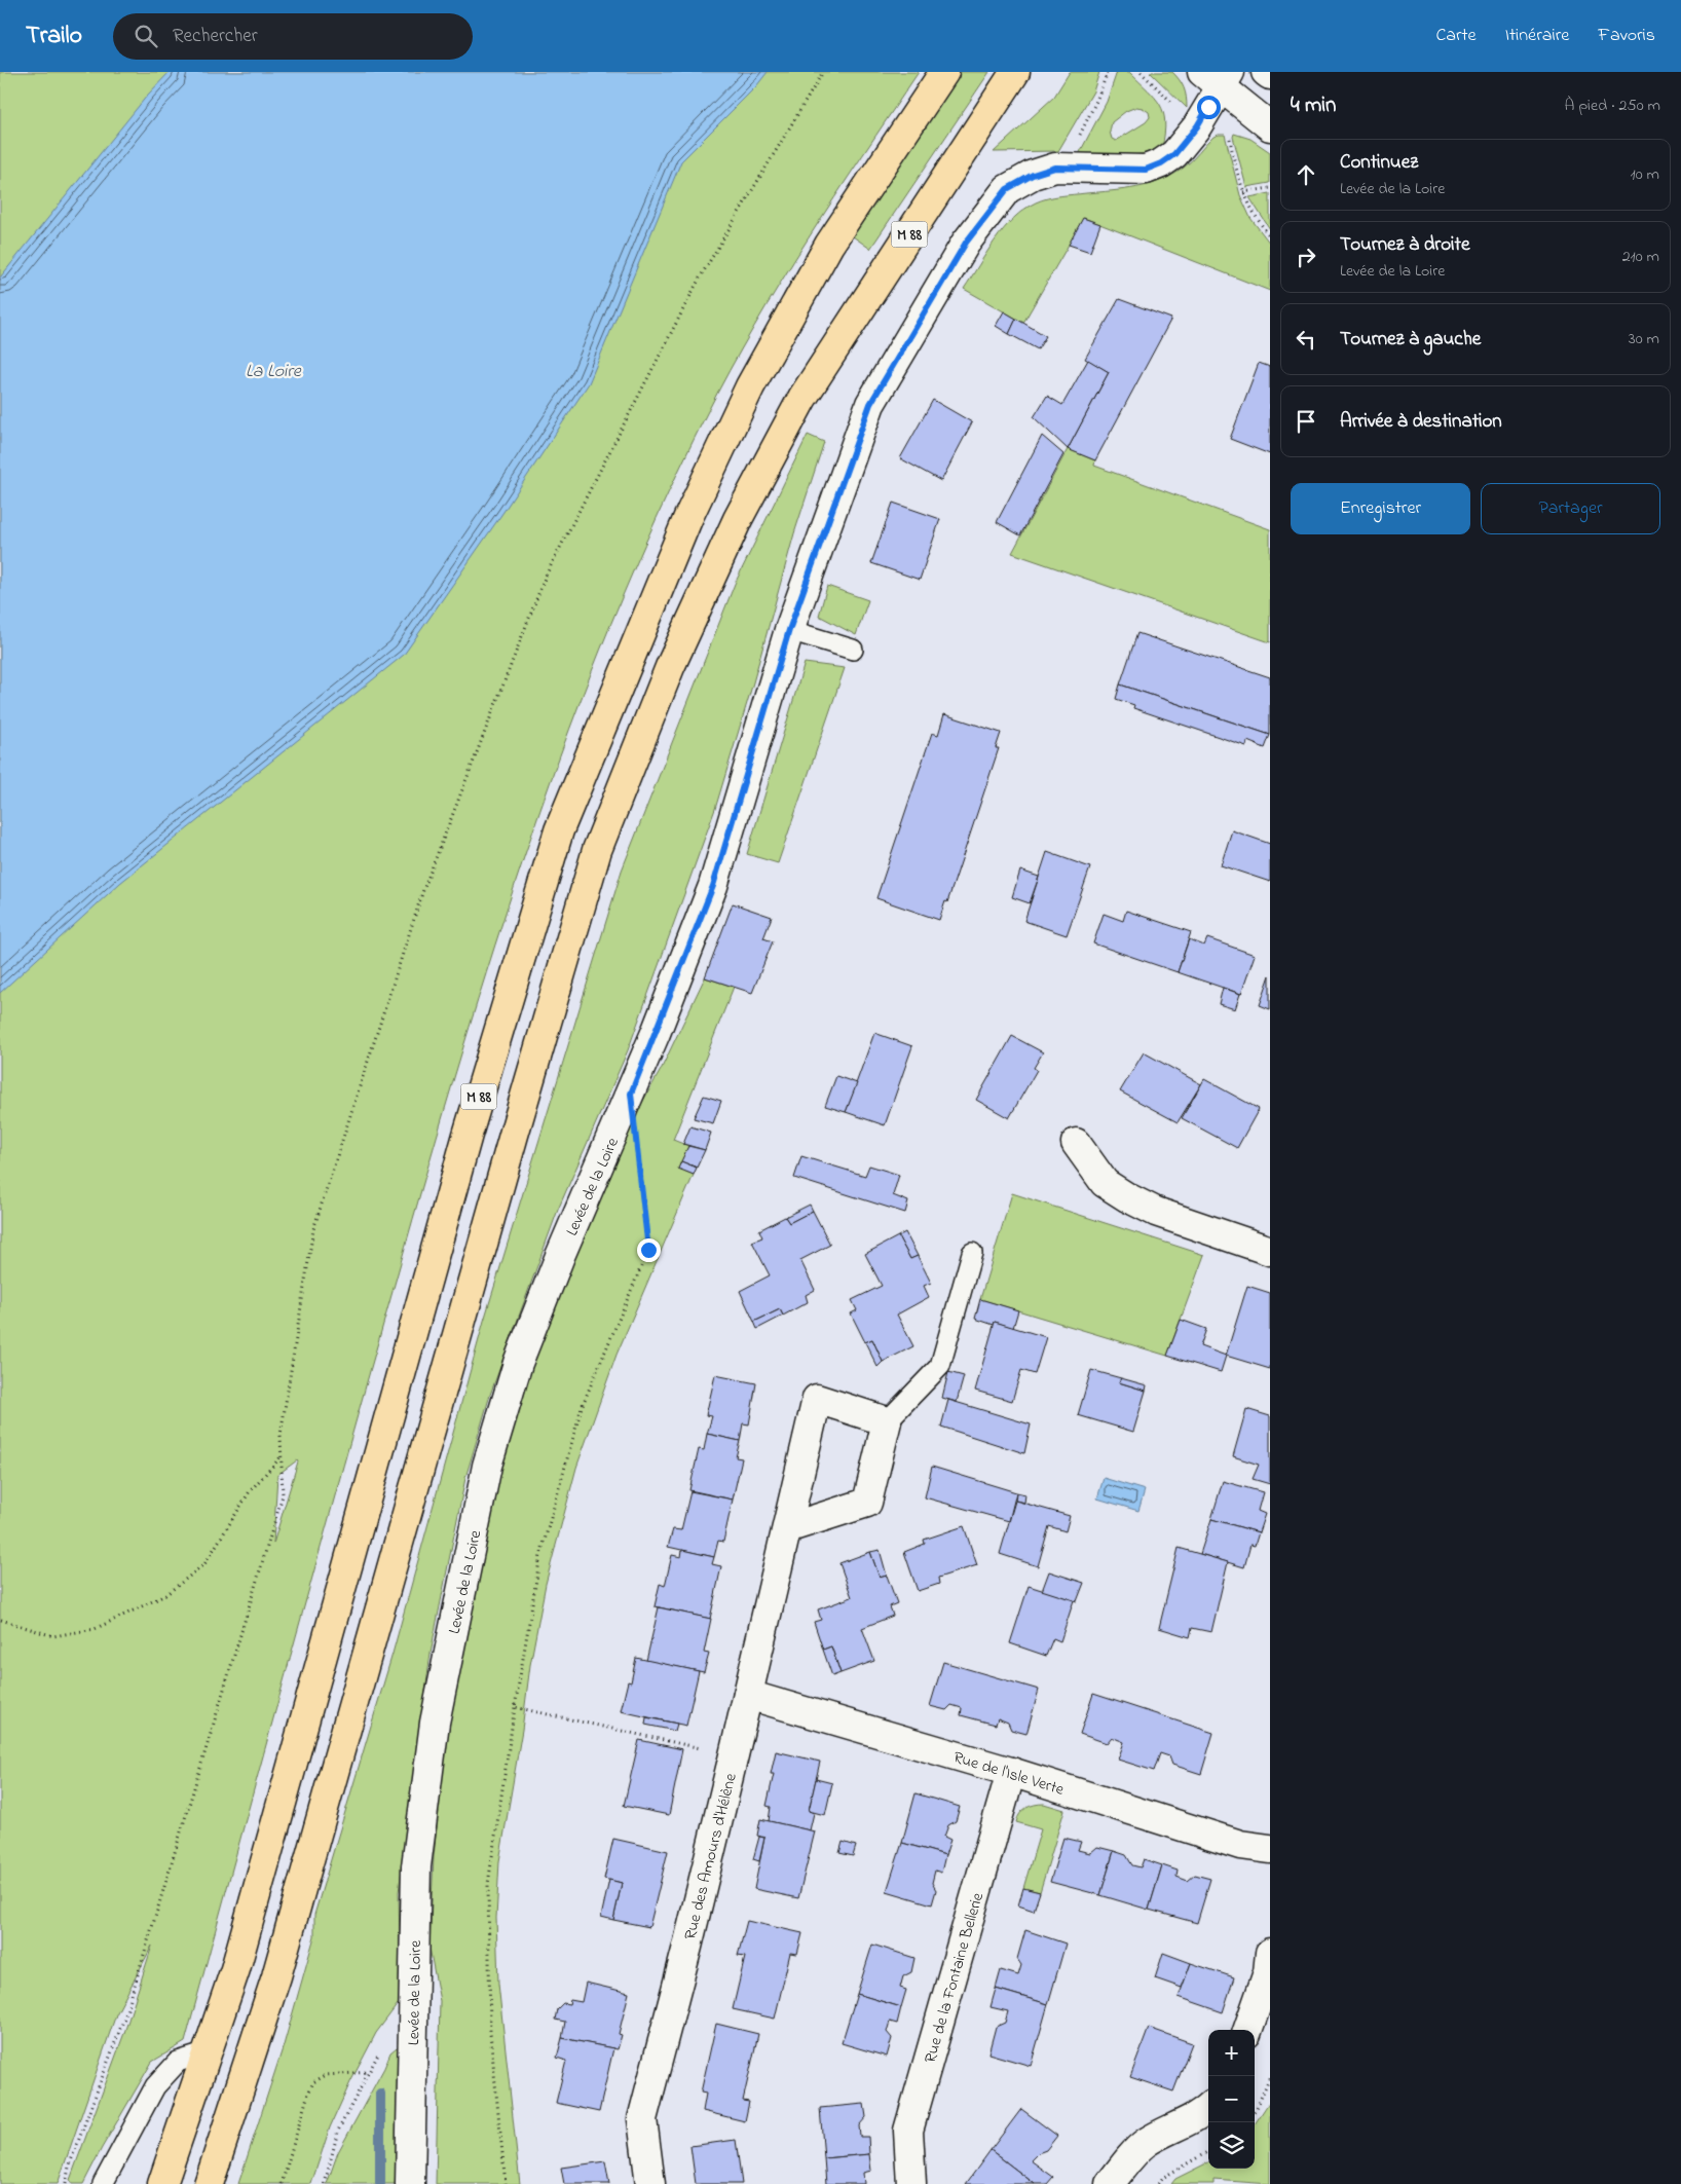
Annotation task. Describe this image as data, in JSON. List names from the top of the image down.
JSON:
{
  "streets": {
    "highway": ["M 88"],
    "street": [
      "Levée de la Loire",
      "Rue de l'Isle Verte",
      "Rue des Amours d'Hélène",
      "Rue de la Fontaine Bellerie"
    ]
  },
  "crossings": [
    ["Rue de l'Isle Verte", "Rue des Amours d'Hélène"],
    ["Rue de l'Isle Verte", "Rue de la Fontaine Bellerie"]
  ],
  "water": ["La Loire"],
  "page": {
    "header": "Trailo",
    "search": "Rechercher",
    "nav": ["Carte", "Itinéraire", "Favoris"],
    "heading": ["4 min", "À pied · 250 m"],
    "list": [
      ["Continuez", "Levée de la Loire", "10 m"],
      ["Tournez à droite", "Levée de la Loire", "210 m"],
      ["Tournez à gauche", "30 m"],
      "Arrivée à destination"
    ],
    "buttons": ["Enregistrer", "Partager"],
    "map_buttons": ["+", "−"]
  }
}
